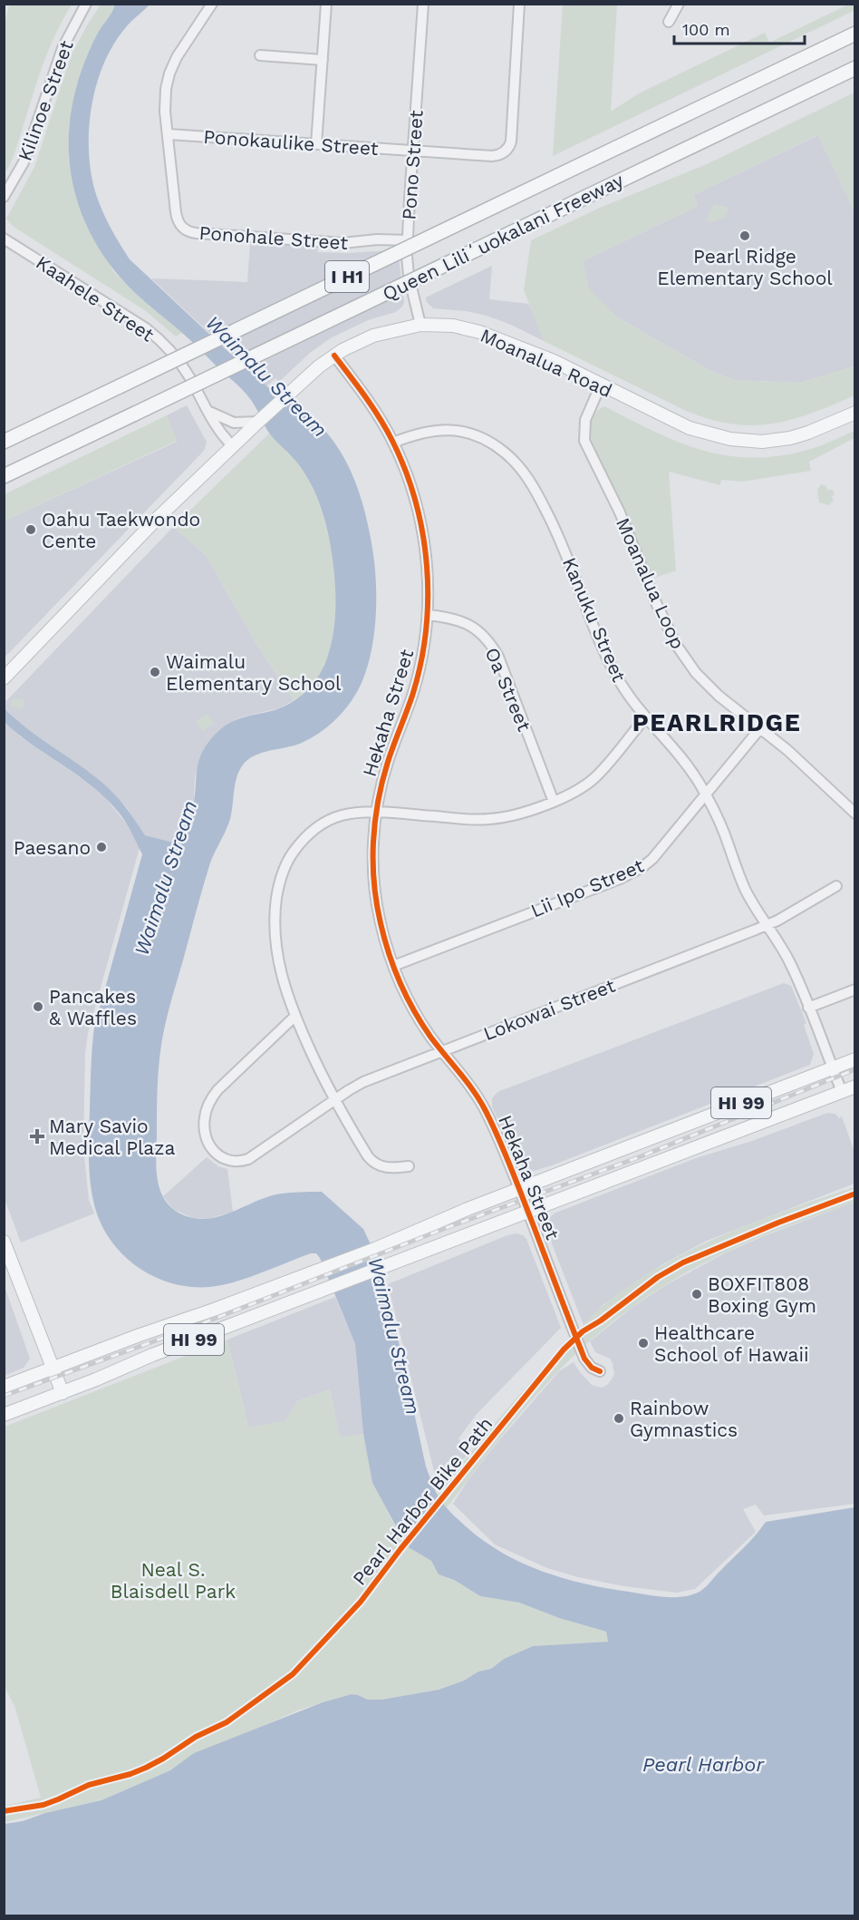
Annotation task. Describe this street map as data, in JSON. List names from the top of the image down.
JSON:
{
  "streets": {
    "highway": ["Queen Liliʻuokalani Freeway", "I H1"],
    "main road": ["Moanalua Road", "HI 99"],
    "street": [
      "Kilinoe Street",
      "Ponokaulike Street",
      "Pono Street",
      "Ponohale Street",
      "Kaahele Street",
      "Moanalua Loop",
      "Kanuku Street",
      "Oa Street",
      "Hekaha Street",
      "Lii Ipo Street",
      "Lokowai Street"
    ],
    "cycle path": ["Pearl Harbor Bike Path"]
  },
  "crossings": [
    ["Ponokaulike Street", "Pono Street"],
    ["Ponokaulike Street", "Ponohale Street"],
    ["Pono Street", "Ponohale Street"],
    ["Pono Street", "Moanalua Road"],
    ["Kaahele Street", "Moanalua Road"],
    ["Moanalua Road", "Moanalua Loop"],
    ["Moanalua Road", "Hekaha Street"],
    ["Moanalua Loop", "Lii Ipo Street"],
    ["Kanuku Street", "Hekaha Street"],
    ["Kanuku Street", "Lii Ipo Street"],
    ["Kanuku Street", "Lokowai Street"],
    ["Kanuku Street", "HI 99"],
    ["Oa Street", "Hekaha Street"],
    ["Hekaha Street", "Lii Ipo Street"],
    ["Hekaha Street", "Lokowai Street"],
    ["Hekaha Street", "HI 99"]
  ],
  "districts": ["PEARLRIDGE"],
  "water": ["Waimalu Stream", "Pearl Harbor"],
  "parks": ["Neal S. Blaisdell Park"],
  "places": {
    "other": [
      "Pearl Ridge Elementary School",
      "Oahu Taekwondo Cente",
      "Waimalu Elementary School",
      "Paesano",
      "Pancakes & Waffles",
      "BOXFIT808 Boxing Gym",
      "Healthcare School of Hawaii",
      "Rainbow Gymnastics"
    ],
    "health": ["Mary Savio Medical Plaza"]
  },
  "scale_bar": "100 m"
}
